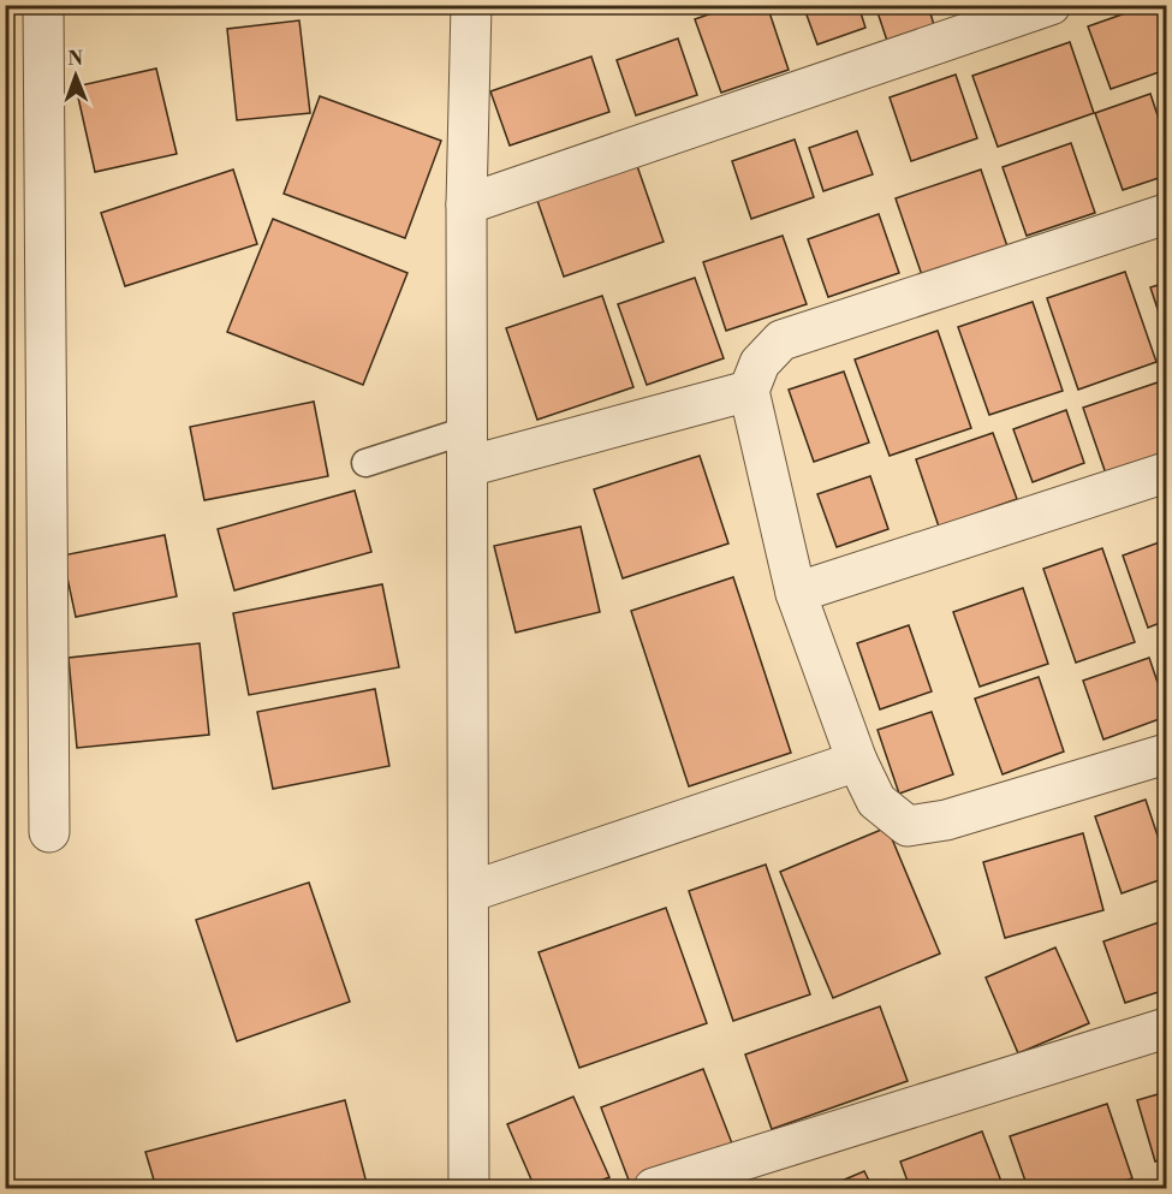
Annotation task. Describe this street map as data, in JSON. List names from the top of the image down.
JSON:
{
  "north": "top"
}
